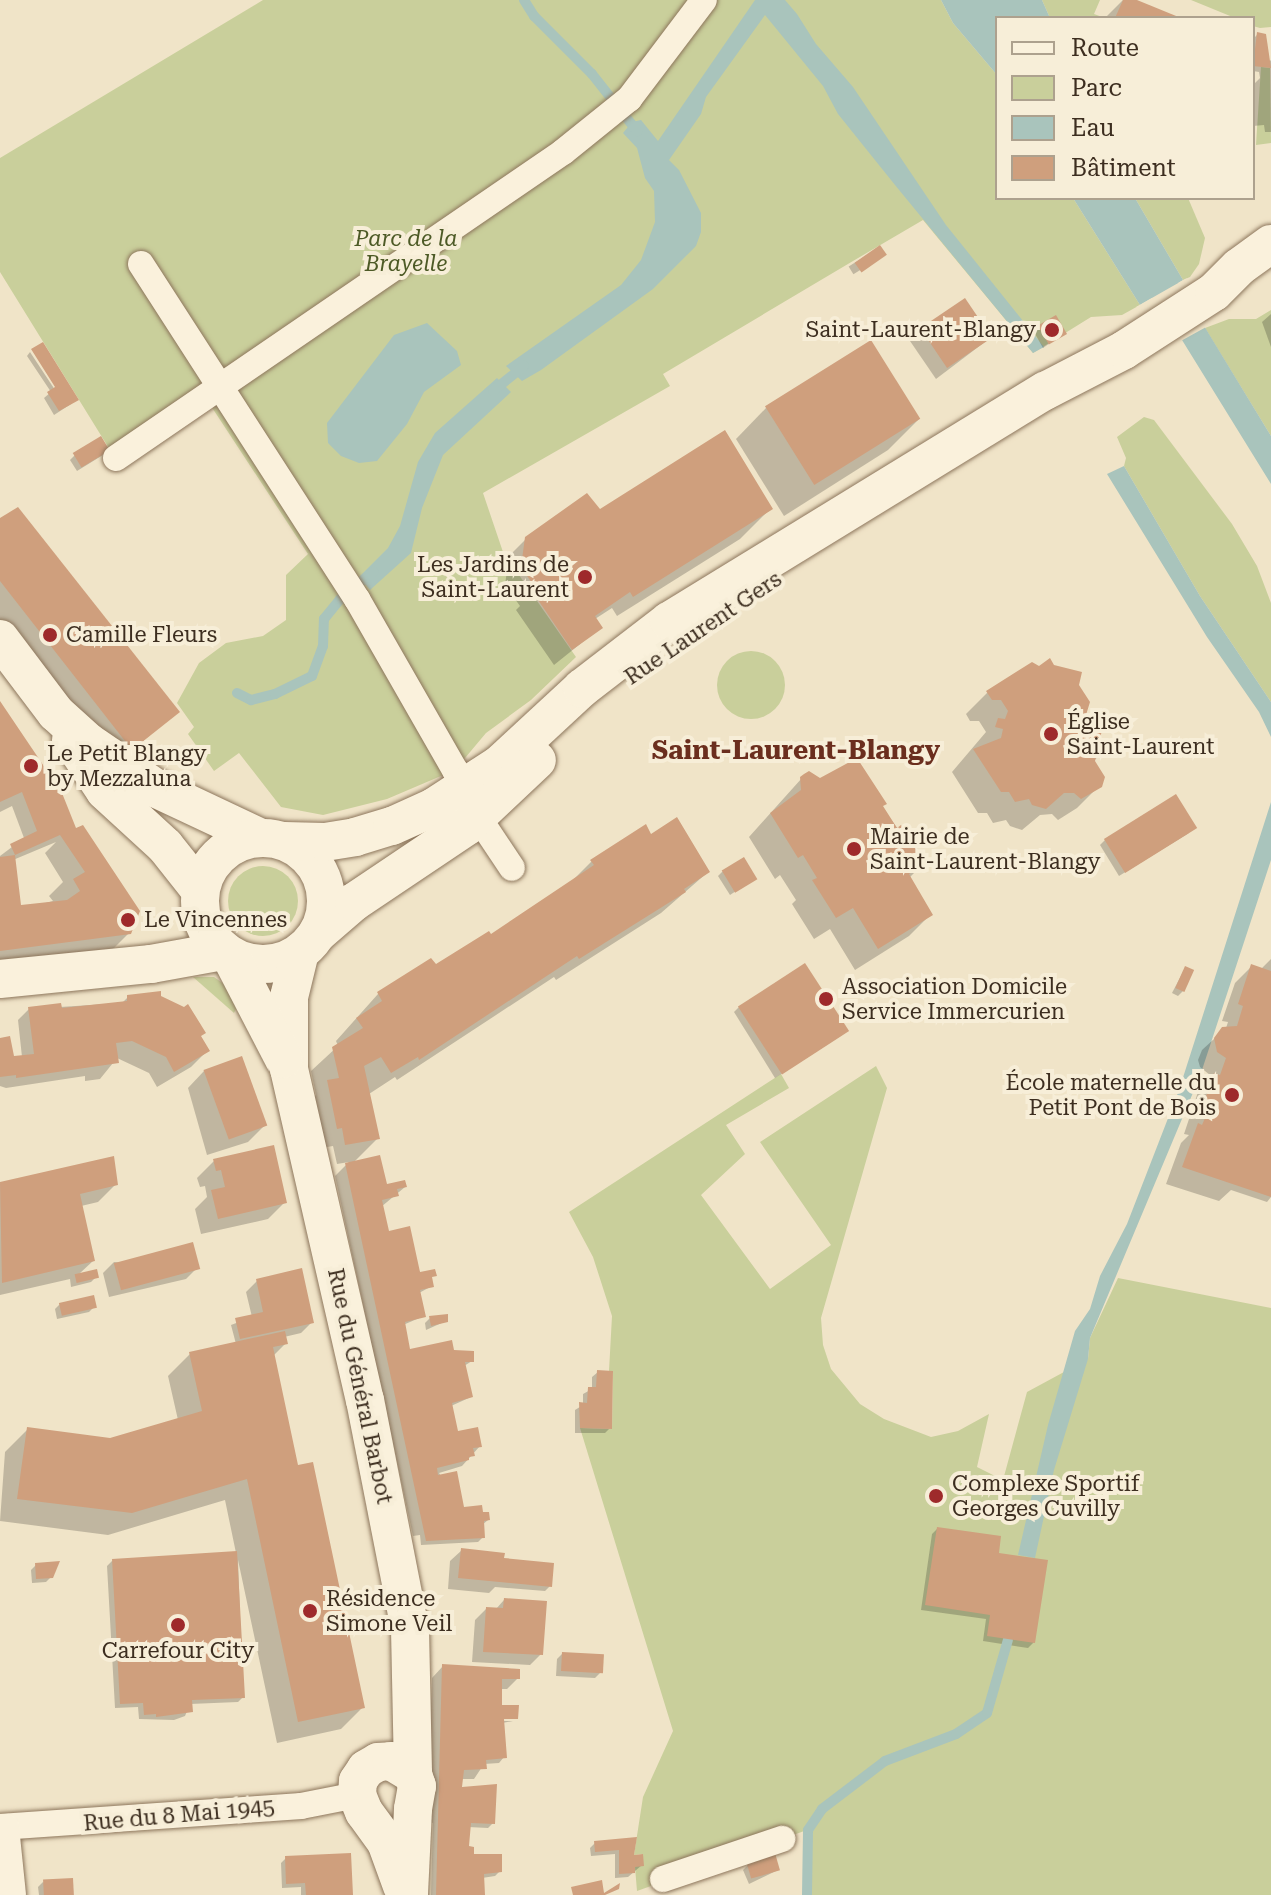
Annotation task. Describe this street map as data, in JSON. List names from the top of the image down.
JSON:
{
  "streets": {
    "main road": ["Rue Laurent Gers", "Rue du Général Barbot"],
    "street": ["Rue du 8 Mai 1945"]
  },
  "crossings": [
    ["Rue Laurent Gers", "Rue du Général Barbot"]
  ],
  "districts": ["Saint-Laurent-Blangy"],
  "parks": ["Parc de la Brayelle"],
  "places": [
    "Saint-Laurent-Blangy",
    "Les Jardins de Saint-Laurent",
    "Camille Fleurs",
    "Église Saint-Laurent",
    "Le Petit Blangy by Mezzaluna",
    "Mairie de Saint-Laurent-Blangy",
    "Le Vincennes",
    "Association Domicile Service Immercurien",
    "École maternelle du Petit Pont de Bois",
    "Complexe Sportif Georges Cuvilly",
    "Résidence Simone Veil",
    "Carrefour City"
  ],
  "legend": [
    "Route",
    "Parc",
    "Eau",
    "Bâtiment"
  ]
}
